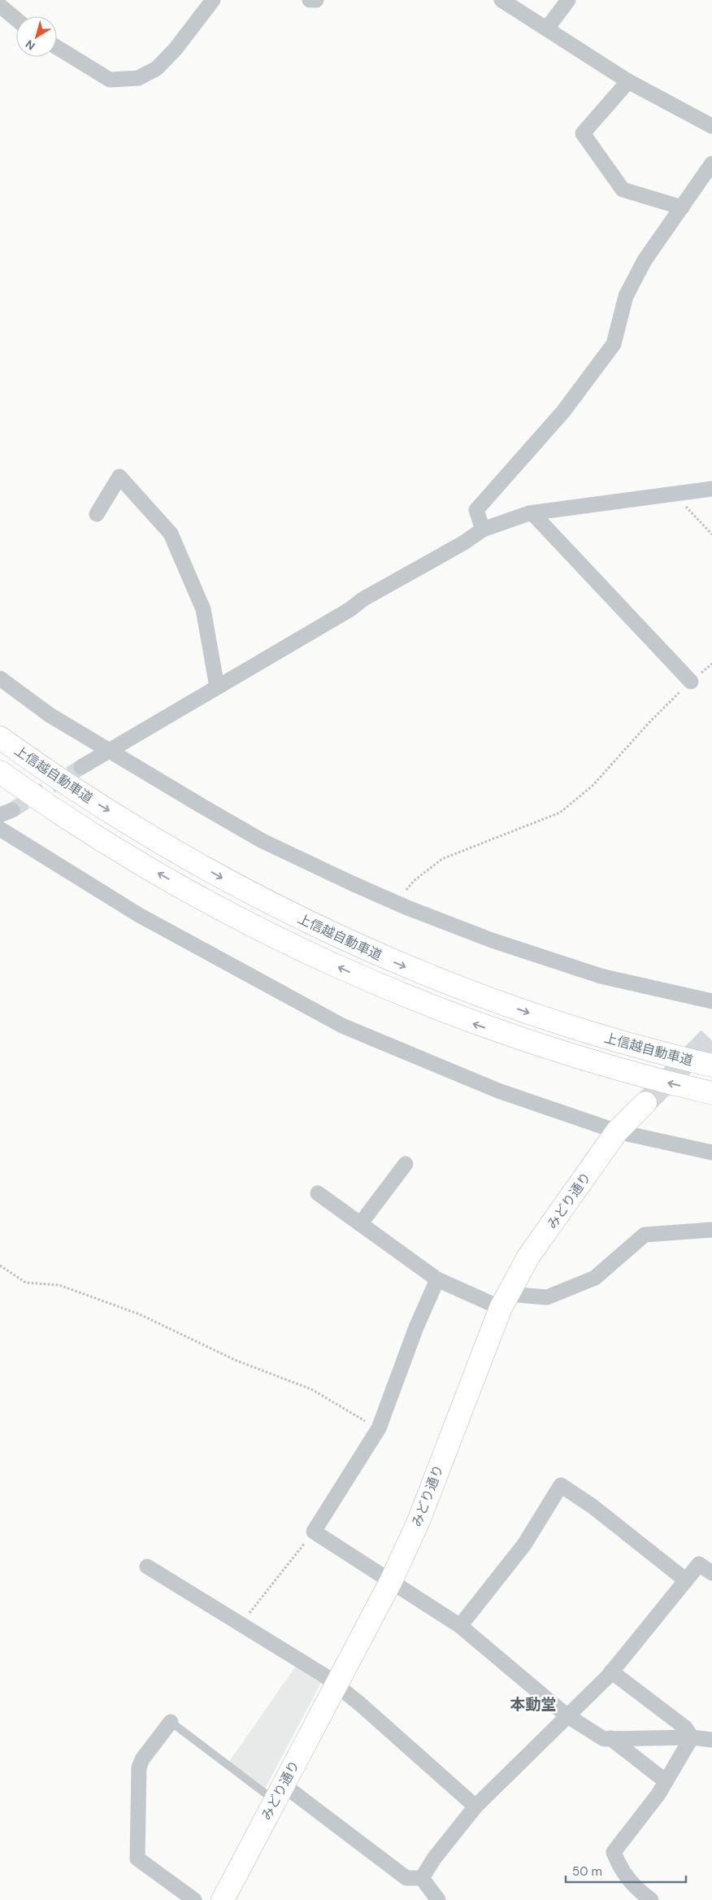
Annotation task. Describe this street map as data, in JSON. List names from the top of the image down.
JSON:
{
  "streets": {
    "main road": ["上信越自動車道", "みどり通り"]
  },
  "districts": ["本動堂"],
  "scale_bar": "50 m",
  "north": "bottom left"
}
